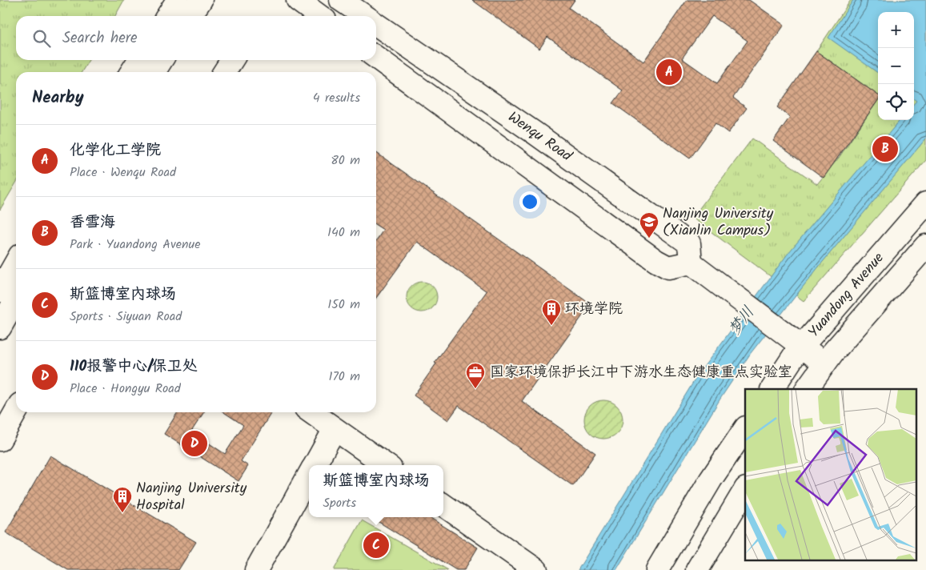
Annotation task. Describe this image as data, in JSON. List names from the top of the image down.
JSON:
{
  "streets": {
    "street": ["Wenqu Road", "Yuandong Avenue"]
  },
  "water": ["梦川"],
  "places": {
    "school or university": ["Nanjing University (Xianlin Campus)"],
    "building": ["环境学院", "Nanjing University Hospital"],
    "office": ["国家环境保护长江中下游水生态健康重点实验室"]
  },
  "page": {
    "map_buttons": ["+", "−"],
    "search": "Search here",
    "pins": [
      "A",
      "B",
      "D",
      "C"
    ],
    "heading": ["Nearby", "4 results"],
    "list": [
      {
        "mark": "A",
        "name": "化学化工学院",
        "note": "Place · Wenqu Road",
        "value": "80 m"
      },
      {
        "mark": "B",
        "name": "香雪海",
        "note": "Park · Yuandong Avenue",
        "value": "140 m"
      },
      {
        "mark": "C",
        "name": "斯篮博室内球场",
        "note": "Sports · Siyuan Road",
        "value": "150 m"
      },
      {
        "mark": "D",
        "name": "110报警中心/保卫处",
        "note": "Place · Hongyu Road",
        "value": "170 m"
      }
    ],
    "popup": ["斯篮博室内球场", "Sports"]
  }
}
